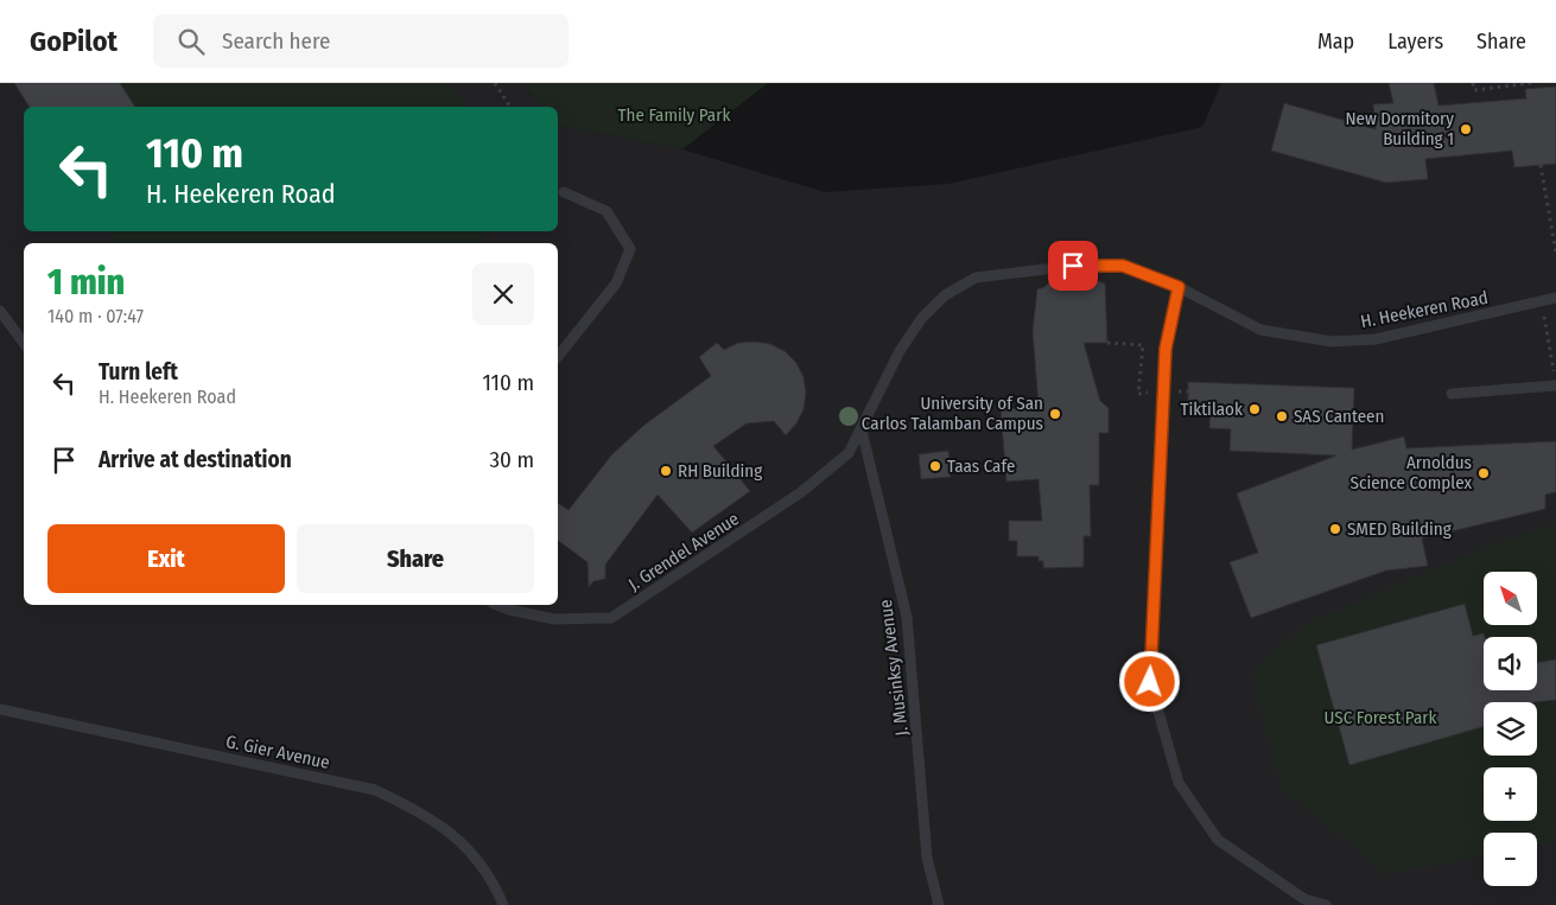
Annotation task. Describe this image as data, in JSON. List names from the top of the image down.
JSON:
{
  "streets": {
    "lane": [
      "H. Heekeren Road",
      "J. Grendel Avenue",
      "J. Musinksy Avenue",
      "G. Gier Avenue"
    ]
  },
  "crossings": [
    ["H. Heekeren Road", "J. Grendel Avenue"],
    ["H. Heekeren Road", "J. Musinksy Avenue"],
    ["J. Grendel Avenue", "J. Musinksy Avenue"]
  ],
  "parks": ["The Family Park", "USC Forest Park"],
  "places": [
    "New Dormitory Building 1",
    "Tiktilaok",
    "University of San Carlos Talamban Campus",
    "SAS Canteen",
    "Taas Cafe",
    "RH Building",
    "Arnoldus Science Complex",
    "SMED Building"
  ],
  "north": "top left",
  "page": {
    "header": "GoPilot",
    "search": "Search here",
    "nav": ["Map", "Layers", "Share"],
    "turn": ["110 m", "H. Heekeren Road"],
    "heading": ["1 min", "140 m · 07:47"],
    "list": [
      {
        "name": "Turn left",
        "note": "H. Heekeren Road",
        "value": "110 m"
      },
      {
        "name": "Arrive at destination",
        "value": "30 m"
      }
    ],
    "buttons": ["Exit", "Share"],
    "map_buttons": ["+", "−"]
  }
}
